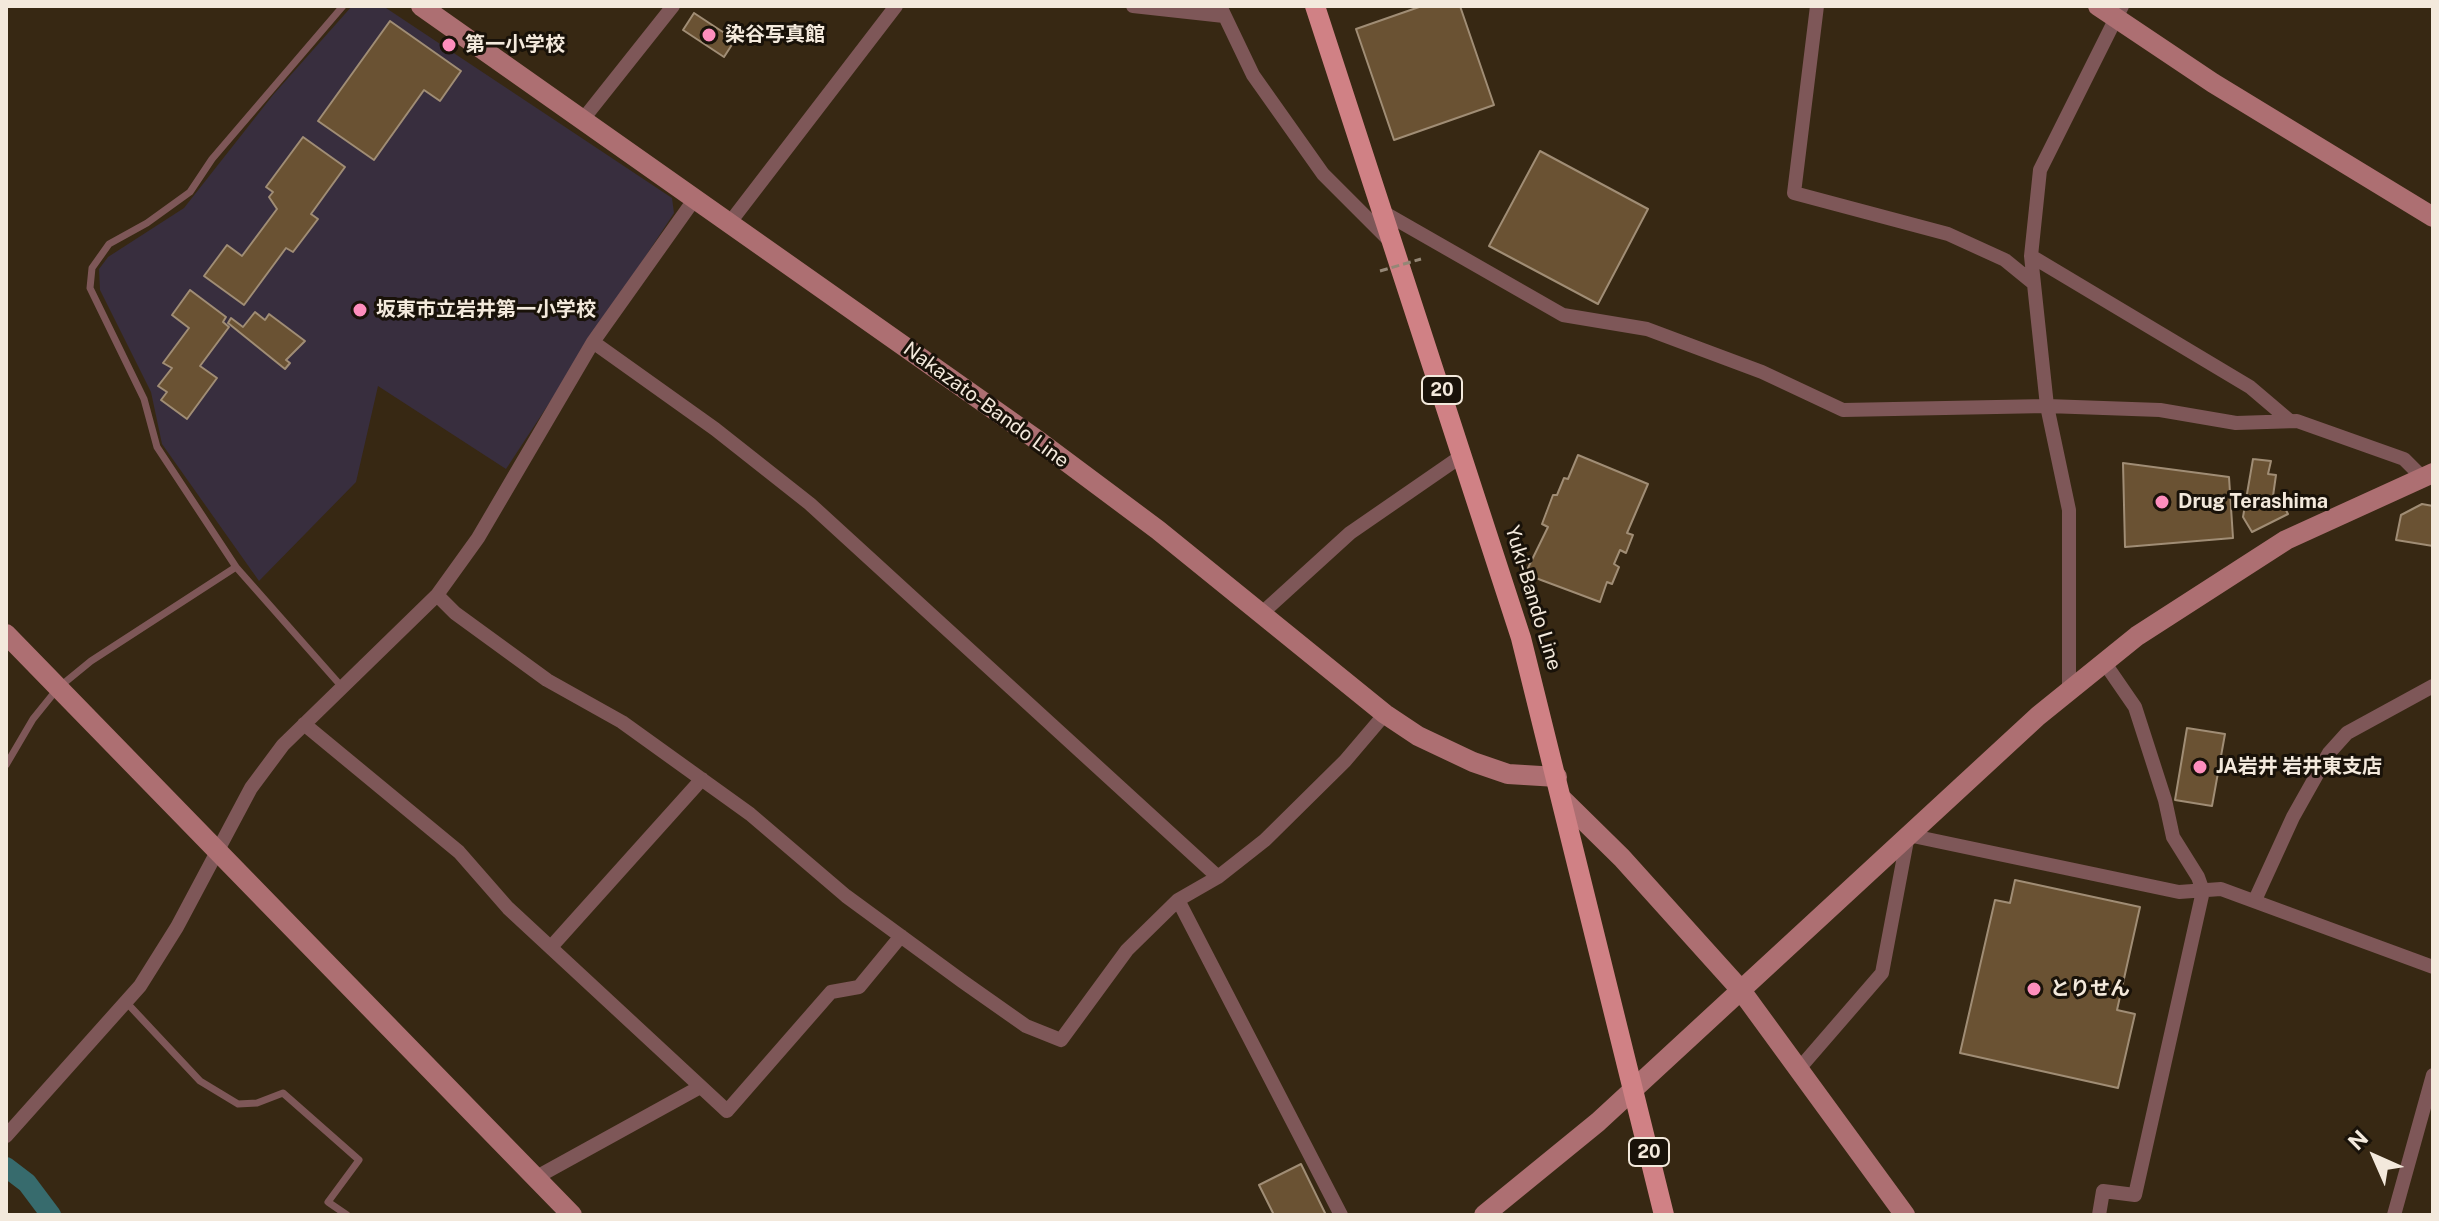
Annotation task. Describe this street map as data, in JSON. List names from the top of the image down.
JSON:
{
  "streets": {
    "main road": ["20", "Yuki-Bando Line"],
    "street": ["Nakazato-Bando Line"]
  },
  "crossings": [
    ["Nakazato-Bando Line", "Yuki-Bando Line"]
  ],
  "places": [
    "染谷写真館",
    "第一小学校",
    "坂東市立岩井第一小学校",
    "Drug Terashima",
    "JA岩井 岩井東支店",
    "とりせん"
  ],
  "north": "top left"
}
